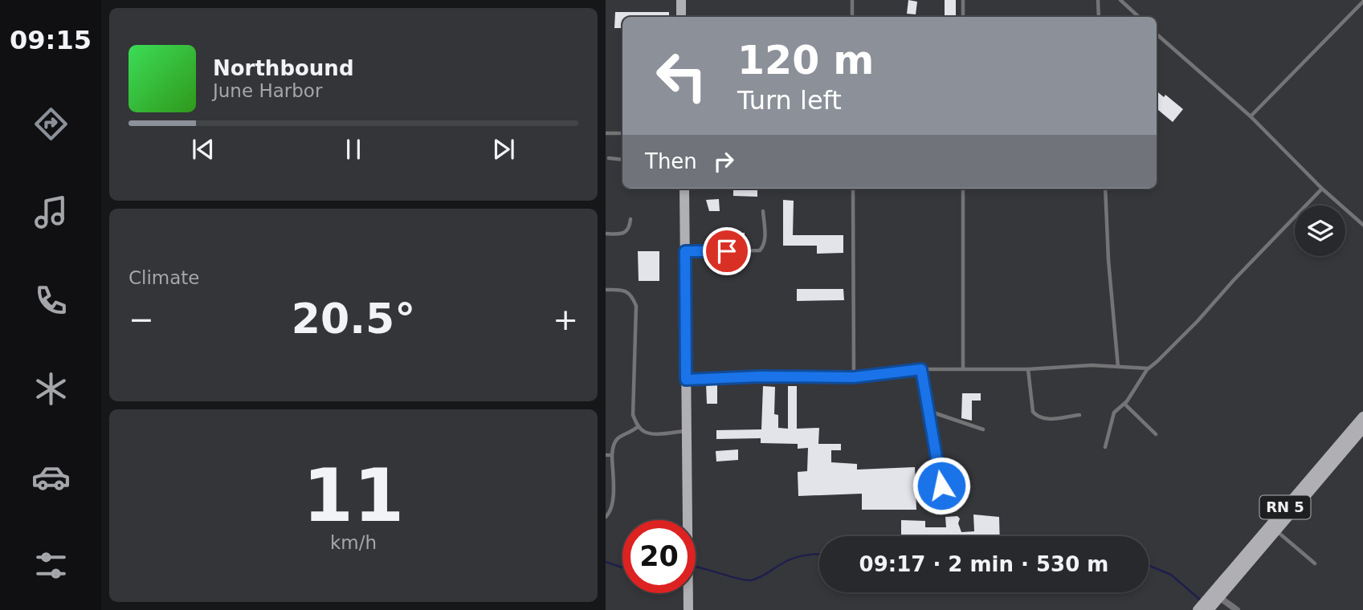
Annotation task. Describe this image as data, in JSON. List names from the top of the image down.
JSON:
{
  "streets": {
    "main road": ["RN 5"]
  },
  "page": {
    "tabs": "09:15",
    "turn": ["120 m", "Turn left"],
    "song": ["Northbound", "June Harbor"],
    "then": "Then",
    "tile": [
      "Climate",
      ["11", "km/h"]
    ],
    "heat": ["−", "20.5°", "+"],
    "limit": "20",
    "trip": "09:17 · 2 min · 530 m"
  }
}
